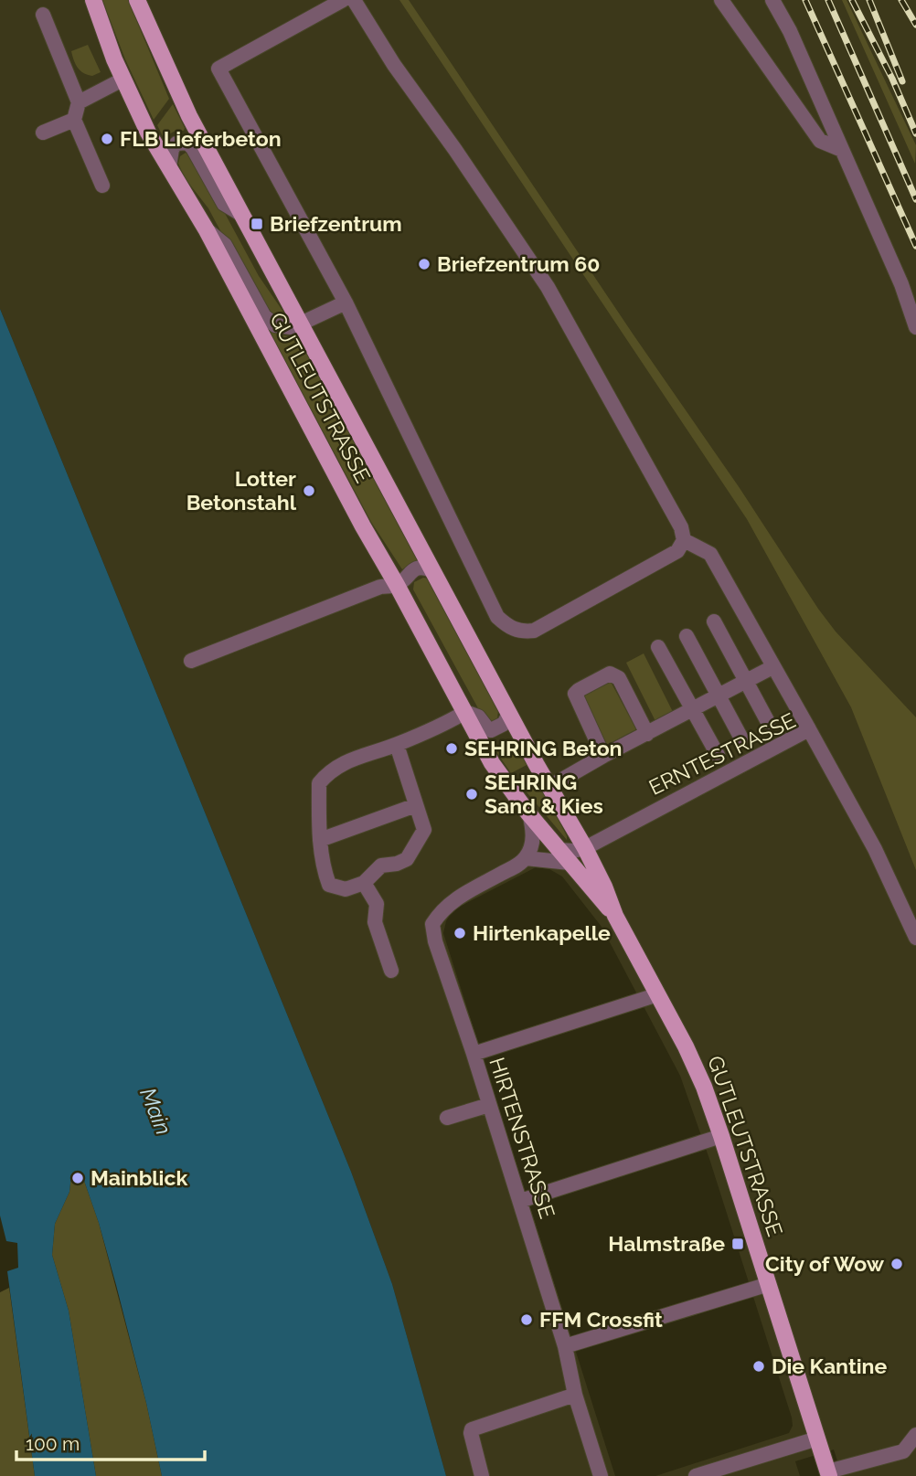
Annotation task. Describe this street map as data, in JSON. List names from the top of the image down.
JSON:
{
  "streets": {
    "main road": ["GUTLEUTSTRASSE"],
    "street": ["ERNTESTRASSE", "HIRTENSTRASSE"]
  },
  "crossings": [
    ["GUTLEUTSTRASSE", "ERNTESTRASSE"]
  ],
  "water": ["Main"],
  "places": {
    "other": [
      "FLB Lieferbeton",
      "Briefzentrum 60",
      "Lotter Betonstahl",
      "SEHRING Beton",
      "SEHRING Sand & Kies",
      "Hirtenkapelle",
      "Mainblick",
      "City of Wow",
      "FFM Crossfit",
      "Die Kantine"
    ],
    "transit": ["Briefzentrum", "Halmstraße"]
  },
  "scale_bar": "100 m"
}
